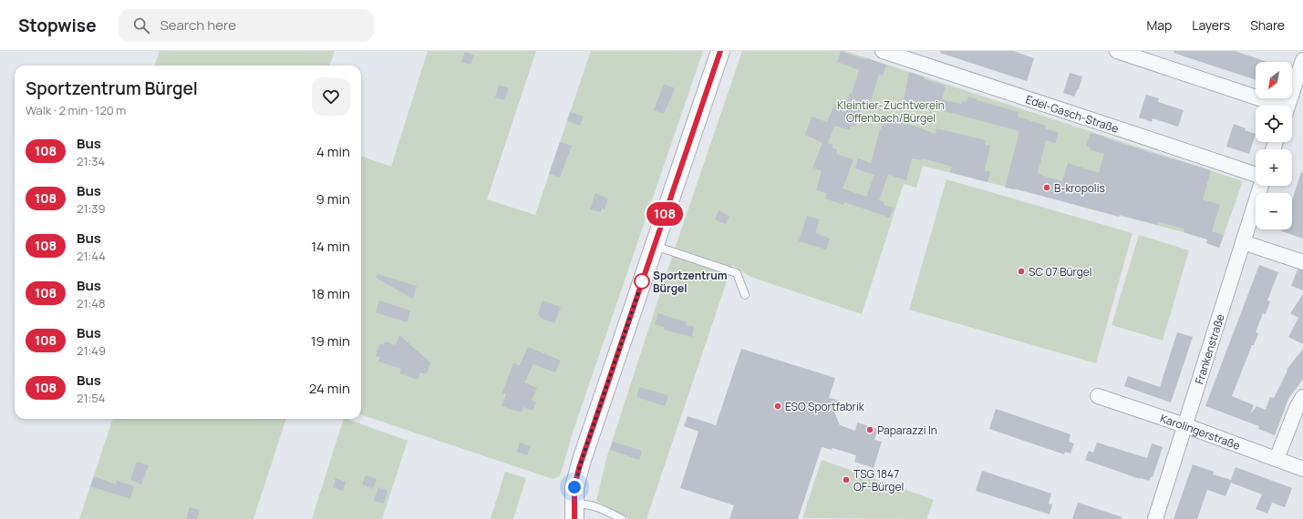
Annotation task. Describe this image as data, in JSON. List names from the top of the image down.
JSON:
{
  "streets": {
    "street": ["Edel-Gasch-Straße", "Frankenstraße", "Karolingerstraße"]
  },
  "crossings": [
    ["Frankenstraße", "Karolingerstraße"]
  ],
  "parks": ["Kleintier-Zuchtverein Offenbach/Bürgel"],
  "places": [
    "B-kropolis",
    "SC 07 Bürgel",
    "Sportzentrum Bürgel",
    "ESO Sportfabrik",
    "Paparazzi In",
    "TSG 1847 OF-Bürgel"
  ],
  "lines": ["bus line 108"],
  "north": "bottom left",
  "page": {
    "header": "Stopwise",
    "search": "Search here",
    "nav": ["Map", "Layers", "Share"],
    "on_map": "108",
    "map_buttons": ["+", "−"],
    "heading": ["Sportzentrum Bürgel", "Walk · 2 min · 120 m"],
    "list": [
      {
        "mark": "108",
        "name": "Bus",
        "note": "21:34",
        "value": "4 min"
      },
      {
        "mark": "108",
        "name": "Bus",
        "note": "21:39",
        "value": "9 min"
      },
      {
        "mark": "108",
        "name": "Bus",
        "note": "21:44",
        "value": "14 min"
      },
      {
        "mark": "108",
        "name": "Bus",
        "note": "21:48",
        "value": "18 min"
      },
      {
        "mark": "108",
        "name": "Bus",
        "note": "21:49",
        "value": "19 min"
      },
      {
        "mark": "108",
        "name": "Bus",
        "note": "21:54",
        "value": "24 min"
      }
    ]
  }
}
